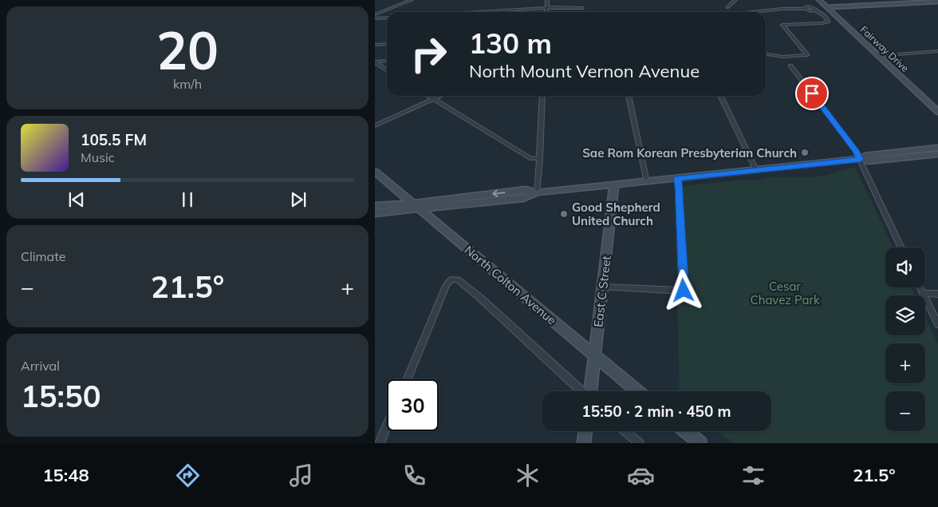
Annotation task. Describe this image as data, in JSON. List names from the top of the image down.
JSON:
{
  "streets": {
    "street": ["Fairway Drive", "North Colton Avenue", "East C Street"]
  },
  "crossings": [
    ["North Colton Avenue", "East C Street"]
  ],
  "parks": ["Cesar Chavez Park"],
  "places": ["Sae Rom Korean Presbyterian Church", "Good Shepherd United Church"],
  "page": {
    "tile": [
      ["20", "km/h"],
      "Climate",
      ["Arrival", "15:50"]
    ],
    "turn": ["130 m", "North Mount Vernon Avenue"],
    "song": ["105.5 FM", "Music"],
    "map_buttons": ["+", "−"],
    "heat": ["−", "21.5°", "+"],
    "limit": "30",
    "trip": "15:50 · 2 min · 450 m",
    "tabs": ["15:48", "21.5°"]
  }
}
